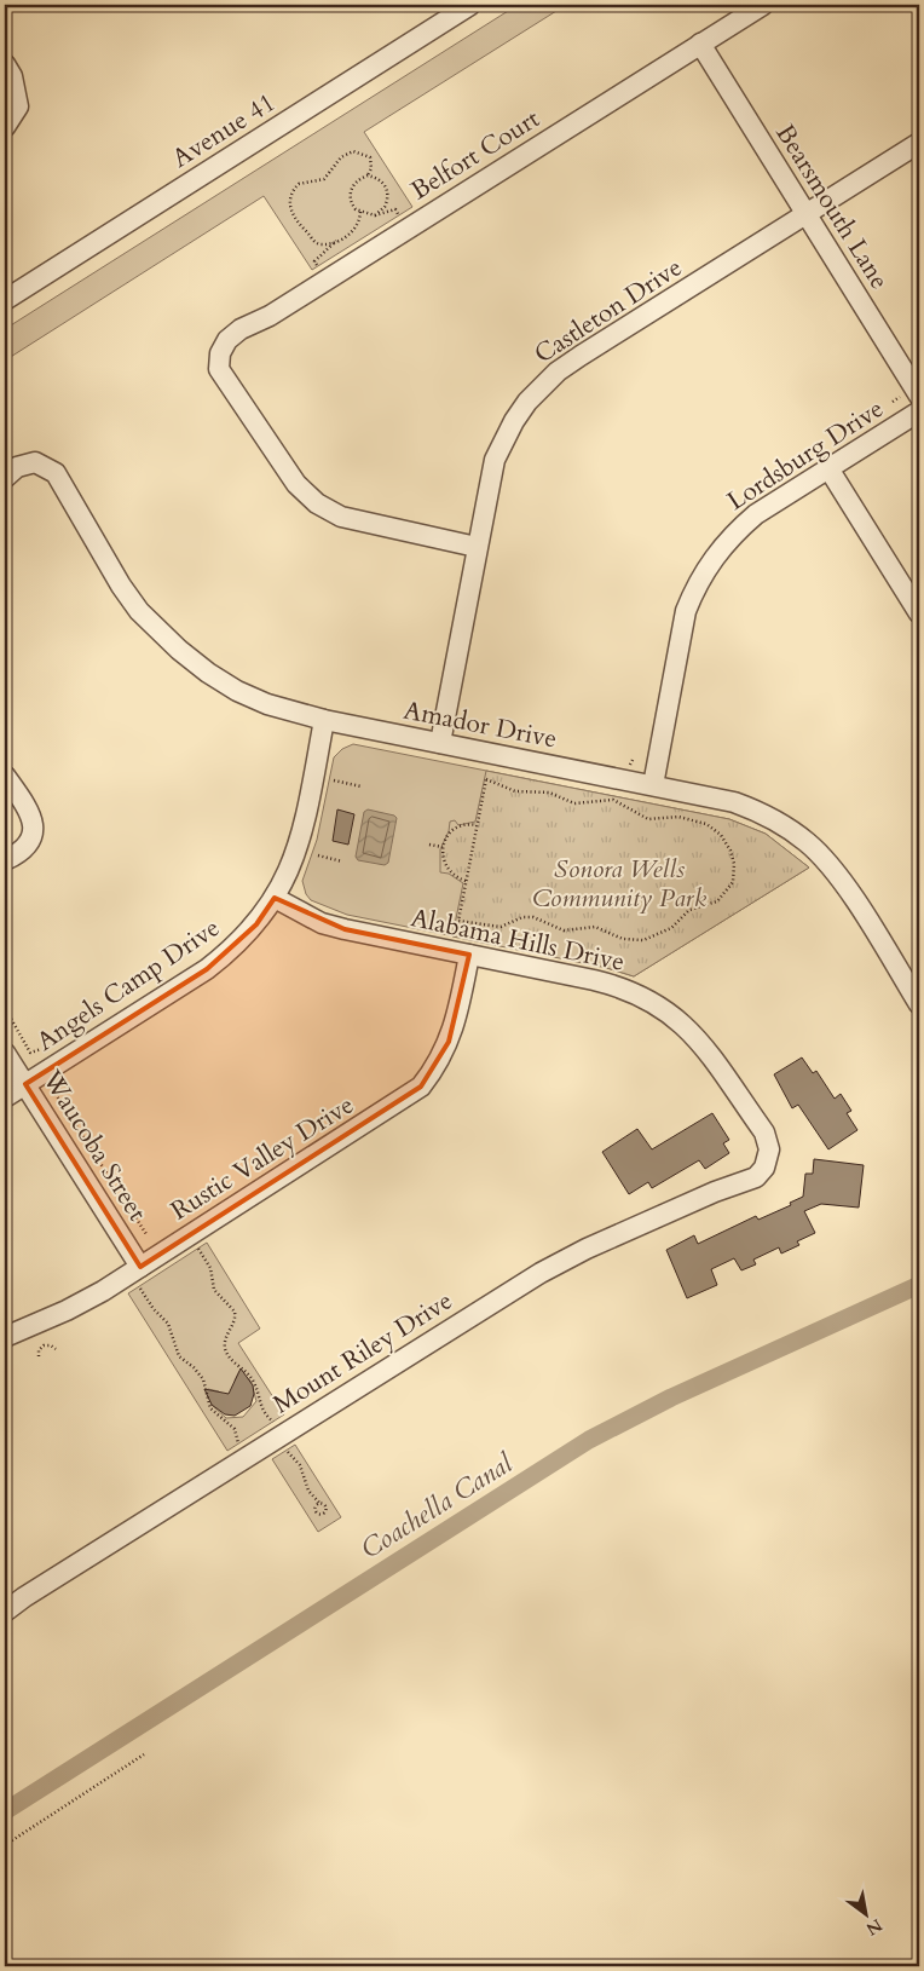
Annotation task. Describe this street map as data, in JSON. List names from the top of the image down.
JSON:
{
  "streets": {
    "street": [
      "Avenue 41",
      "Belfort Court",
      "Bearsmouth Lane",
      "Castleton Drive",
      "Lordsburg Drive",
      "Amador Drive",
      "Alabama Hills Drive",
      "Angels Camp Drive",
      "Waucoba Street",
      "Rustic Valley Drive",
      "Mount Riley Drive"
    ]
  },
  "crossings": [
    ["Belfort Court", "Bearsmouth Lane"],
    ["Belfort Court", "Castleton Drive"],
    ["Bearsmouth Lane", "Castleton Drive"],
    ["Castleton Drive", "Amador Drive"],
    ["Lordsburg Drive", "Amador Drive"],
    ["Amador Drive", "Angels Camp Drive"],
    ["Alabama Hills Drive", "Angels Camp Drive"],
    ["Alabama Hills Drive", "Rustic Valley Drive"],
    ["Alabama Hills Drive", "Mount Riley Drive"],
    ["Angels Camp Drive", "Waucoba Street"],
    ["Waucoba Street", "Rustic Valley Drive"]
  ],
  "water": ["Coachella Canal"],
  "parks": ["Sonora Wells Community Park"],
  "north": "bottom right"
}
